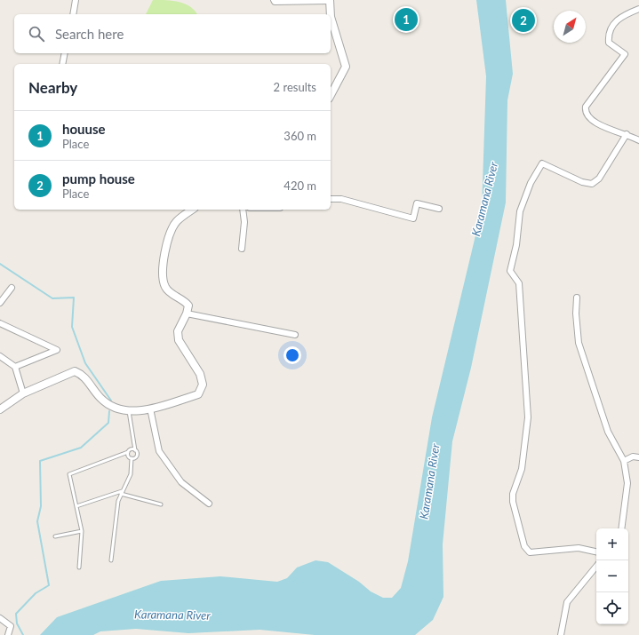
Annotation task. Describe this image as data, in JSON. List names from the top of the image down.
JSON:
{
  "water": ["Karamana River"],
  "north": "top right",
  "page": {
    "pins": ["1", "2"],
    "search": "Search here",
    "heading": ["Nearby", "2 results"],
    "list": [
      {
        "mark": "1",
        "name": "houuse",
        "note": "Place",
        "value": "360 m"
      },
      {
        "mark": "2",
        "name": "pump house",
        "note": "Place",
        "value": "420 m"
      }
    ],
    "map_buttons": ["+", "−"]
  }
}
